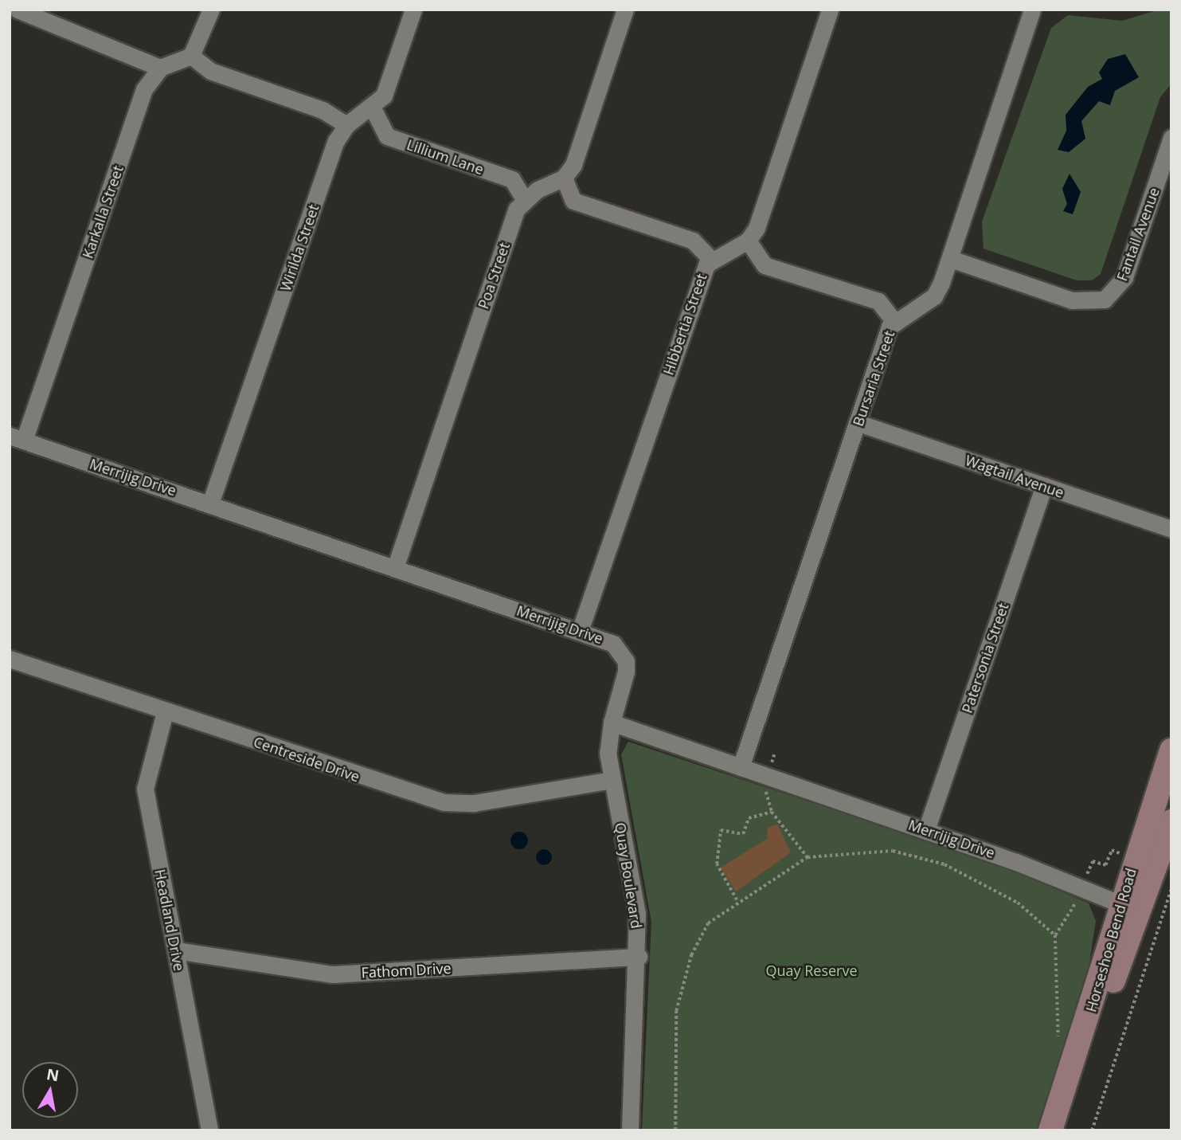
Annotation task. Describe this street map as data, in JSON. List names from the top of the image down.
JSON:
{
  "streets": {
    "street": [
      "Lillium Lane",
      "Karkalla Street",
      "Fantail Avenue",
      "Wirilda Street",
      "Poa Street",
      "Hibbertia Street",
      "Bursaria Street",
      "Wagtail Avenue",
      "Merrijig Drive",
      "Patersonia Street",
      "Centreside Drive",
      "Quay Boulevard",
      "Headland Drive",
      "Horseshoe Bend Road",
      "Fathom Drive"
    ]
  },
  "crossings": [
    ["Lillium Lane", "Wirilda Street"],
    ["Lillium Lane", "Poa Street"],
    ["Karkalla Street", "Merrijig Drive"],
    ["Fantail Avenue", "Bursaria Street"],
    ["Wirilda Street", "Merrijig Drive"],
    ["Poa Street", "Merrijig Drive"],
    ["Hibbertia Street", "Merrijig Drive"],
    ["Bursaria Street", "Wagtail Avenue"],
    ["Bursaria Street", "Merrijig Drive"],
    ["Wagtail Avenue", "Patersonia Street"],
    ["Merrijig Drive", "Patersonia Street"],
    ["Merrijig Drive", "Quay Boulevard"],
    ["Merrijig Drive", "Horseshoe Bend Road"],
    ["Centreside Drive", "Quay Boulevard"],
    ["Centreside Drive", "Headland Drive"],
    ["Quay Boulevard", "Fathom Drive"],
    ["Headland Drive", "Fathom Drive"]
  ],
  "parks": ["Quay Reserve"],
  "north": "top"
}
